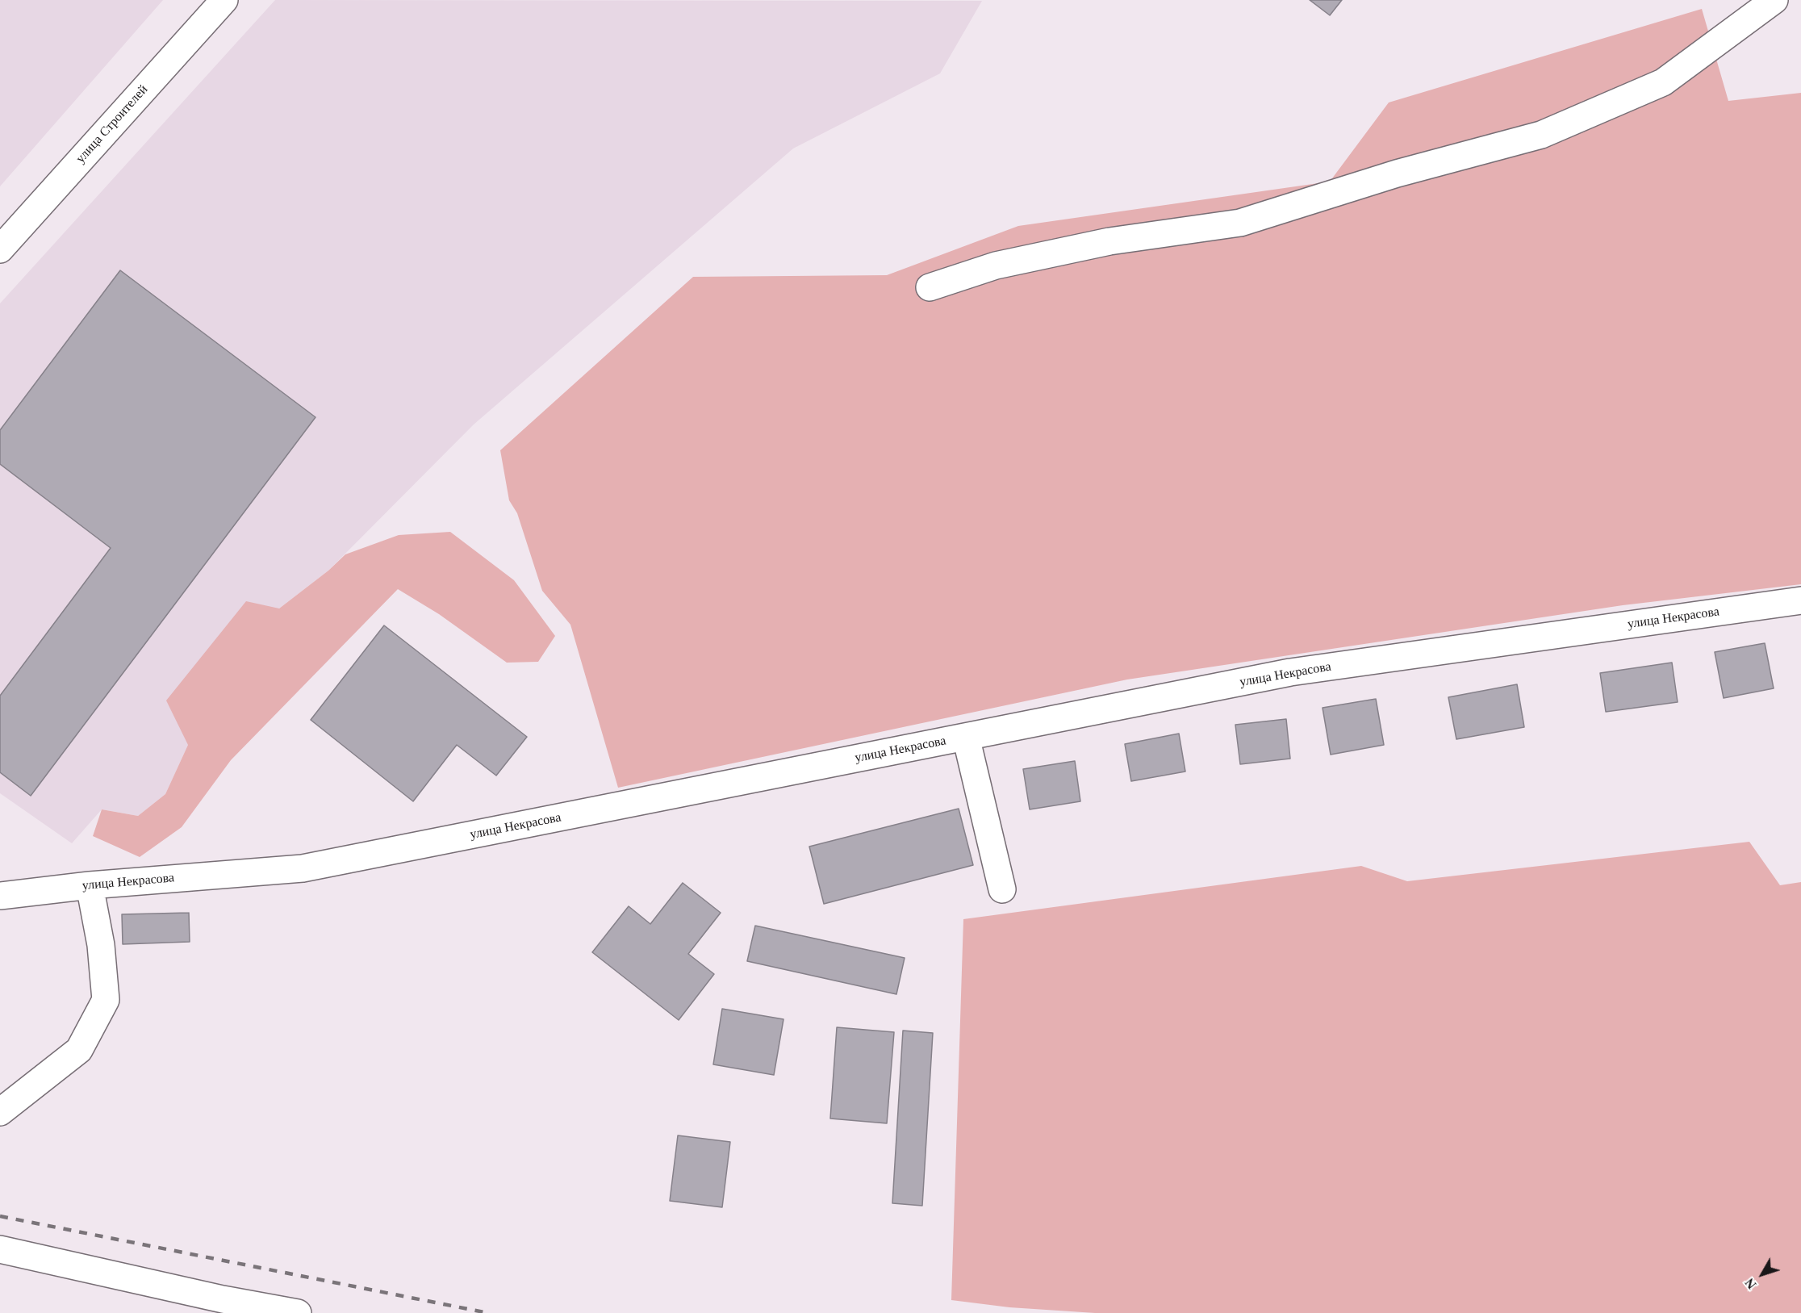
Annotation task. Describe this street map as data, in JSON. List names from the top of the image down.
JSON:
{
  "streets": {
    "street": ["улица Строителей", "улица Некрасова"]
  },
  "north": "bottom left"
}
